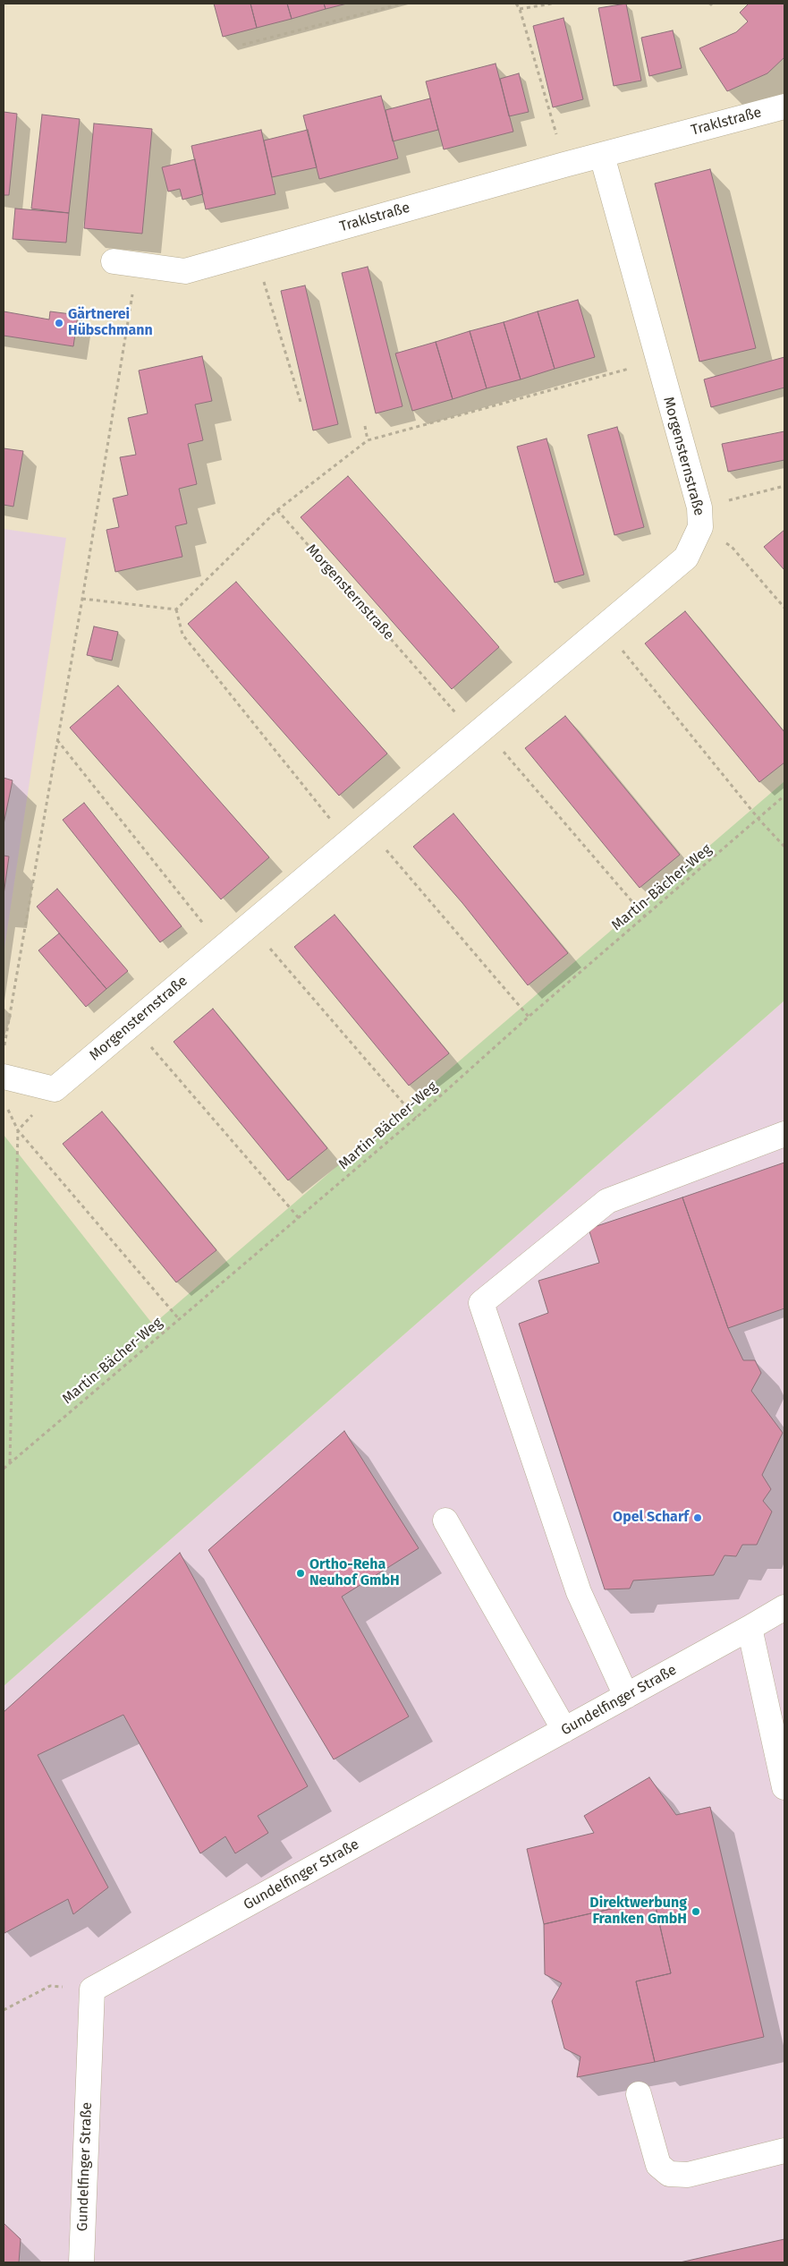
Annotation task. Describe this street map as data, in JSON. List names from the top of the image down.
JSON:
{
  "streets": {
    "street": ["Traklstraße", "Morgensternstraße", "Gundelfinger Straße"],
    "path": ["Martin-Bächer-Weg"]
  },
  "crossings": [
    ["Traklstraße", "Morgensternstraße"]
  ],
  "places": [
    "Gärtnerei Hübschmann",
    "Opel Scharf",
    "Ortho-Reha Neuhof GmbH",
    "Direktwerbung Franken GmbH"
  ]
}
